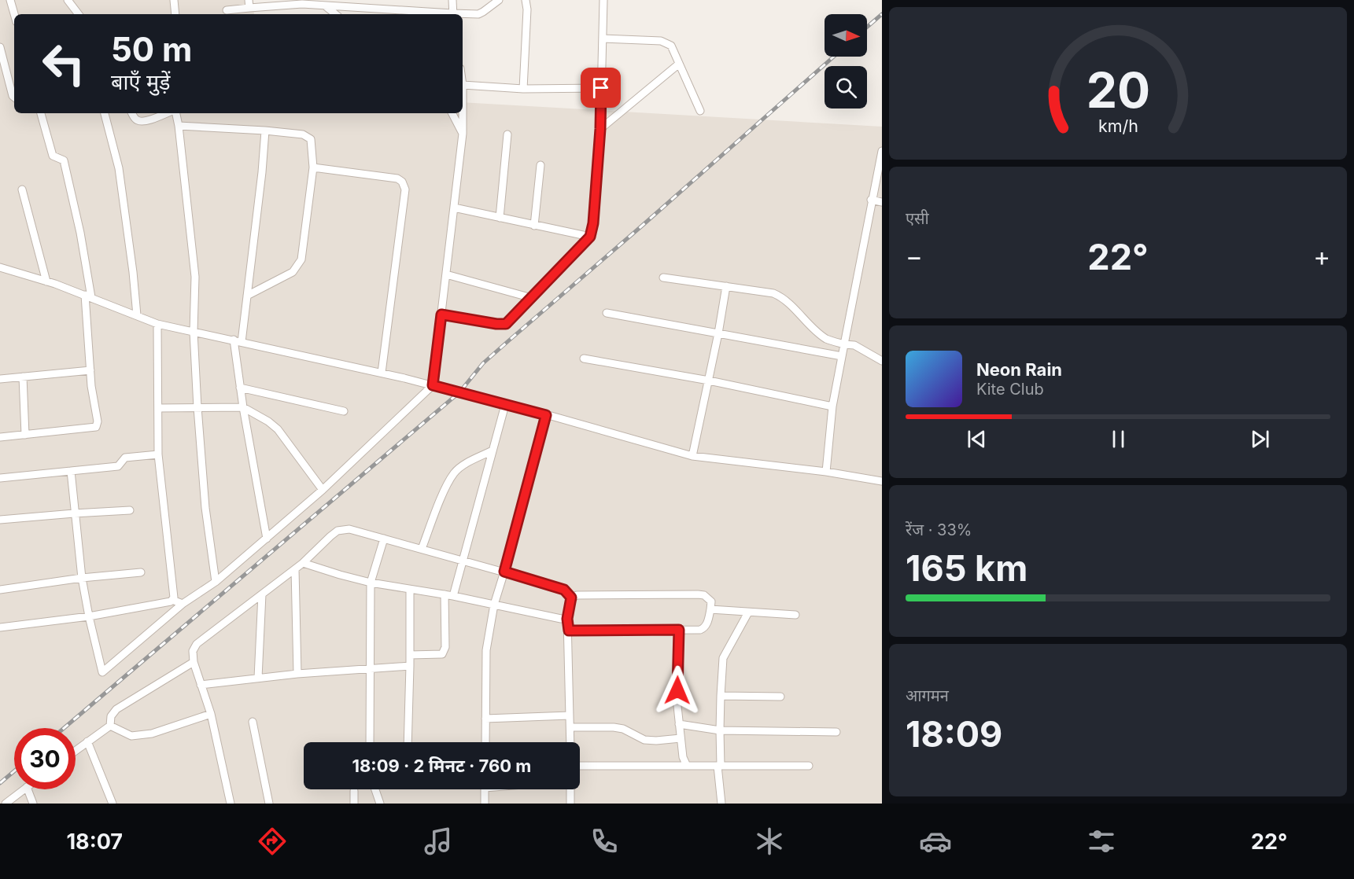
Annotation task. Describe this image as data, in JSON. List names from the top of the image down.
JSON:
{
  "north": "right",
  "page": {
    "turn": ["50 m", "बाएँ मुड़ें"],
    "tile": [
      "एसी",
      ["रेंज · 33%", "165 km"],
      ["आगमन", "18:09"]
    ],
    "heat": ["−", "22°", "+"],
    "song": ["Neon Rain", "Kite Club"],
    "limit": "30",
    "trip": "18:09 · 2 मिनट · 760 m",
    "tabs": ["18:07", "22°"],
    "gauge": ["20", "km/h"]
  }
}
